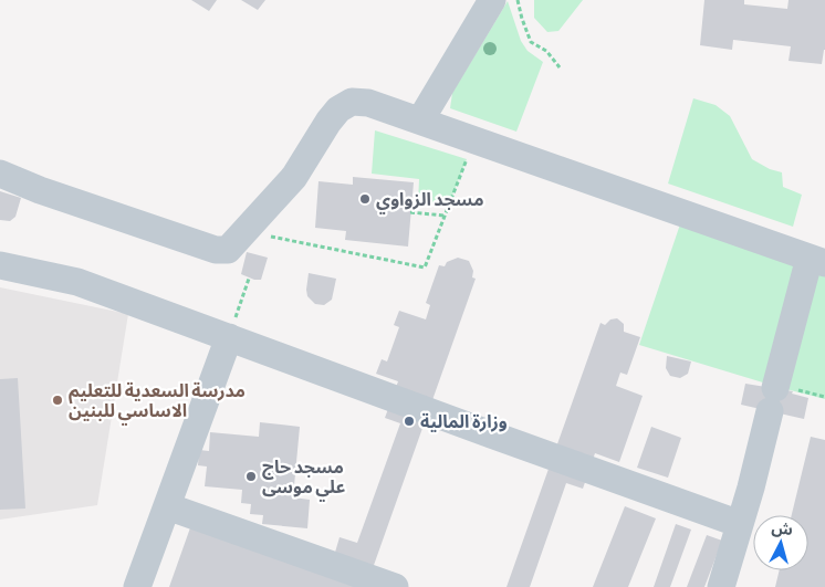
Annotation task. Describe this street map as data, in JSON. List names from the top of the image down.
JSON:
{
  "places": [
    "مسجد الزواوي",
    "مدرسة السعدية للتعليم الاساسي للبنين",
    "وزارة المالية",
    "مسجد حاج علي موسى"
  ],
  "north": "top"
}
